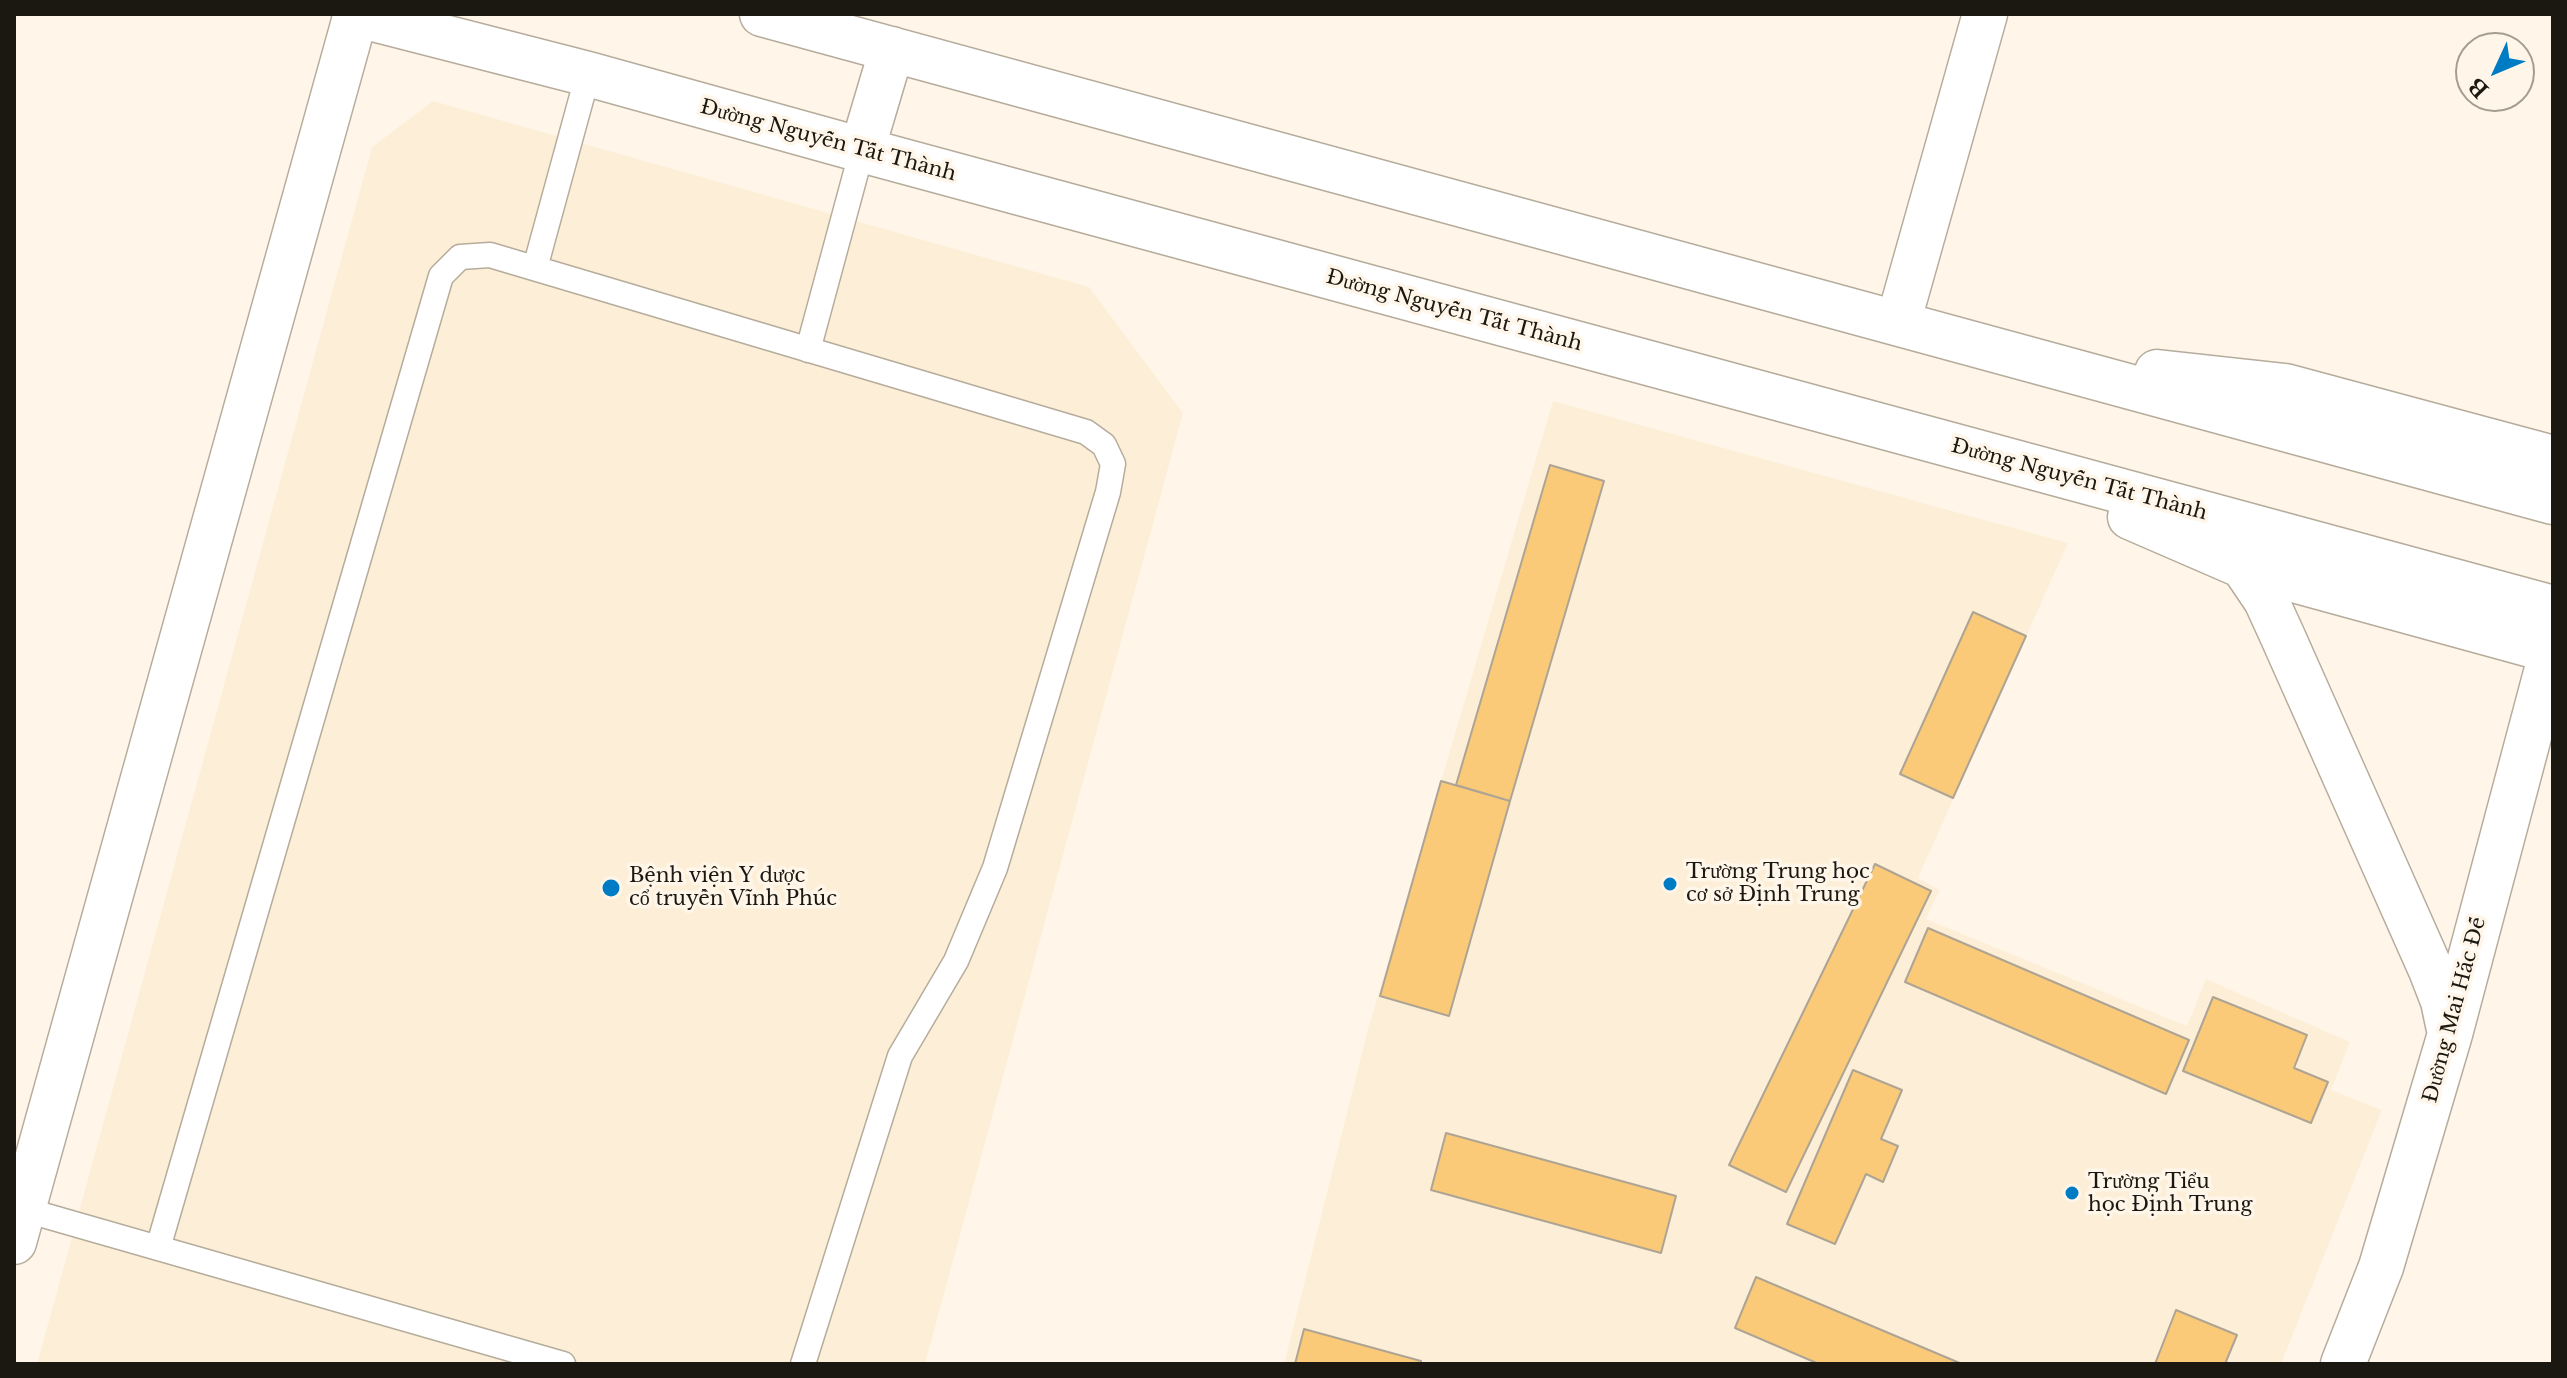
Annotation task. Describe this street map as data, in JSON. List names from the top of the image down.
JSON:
{
  "streets": {
    "main road": ["Đường Nguyễn Tất Thành", "Đường Mai Hắc Đế"]
  },
  "places": ["Trường Trung học cơ sở Định Trung", "Bệnh viện Y dược cổ truyền Vĩnh Phúc", "Trường Tiểu học Định Trung"],
  "north": "bottom left"
}
